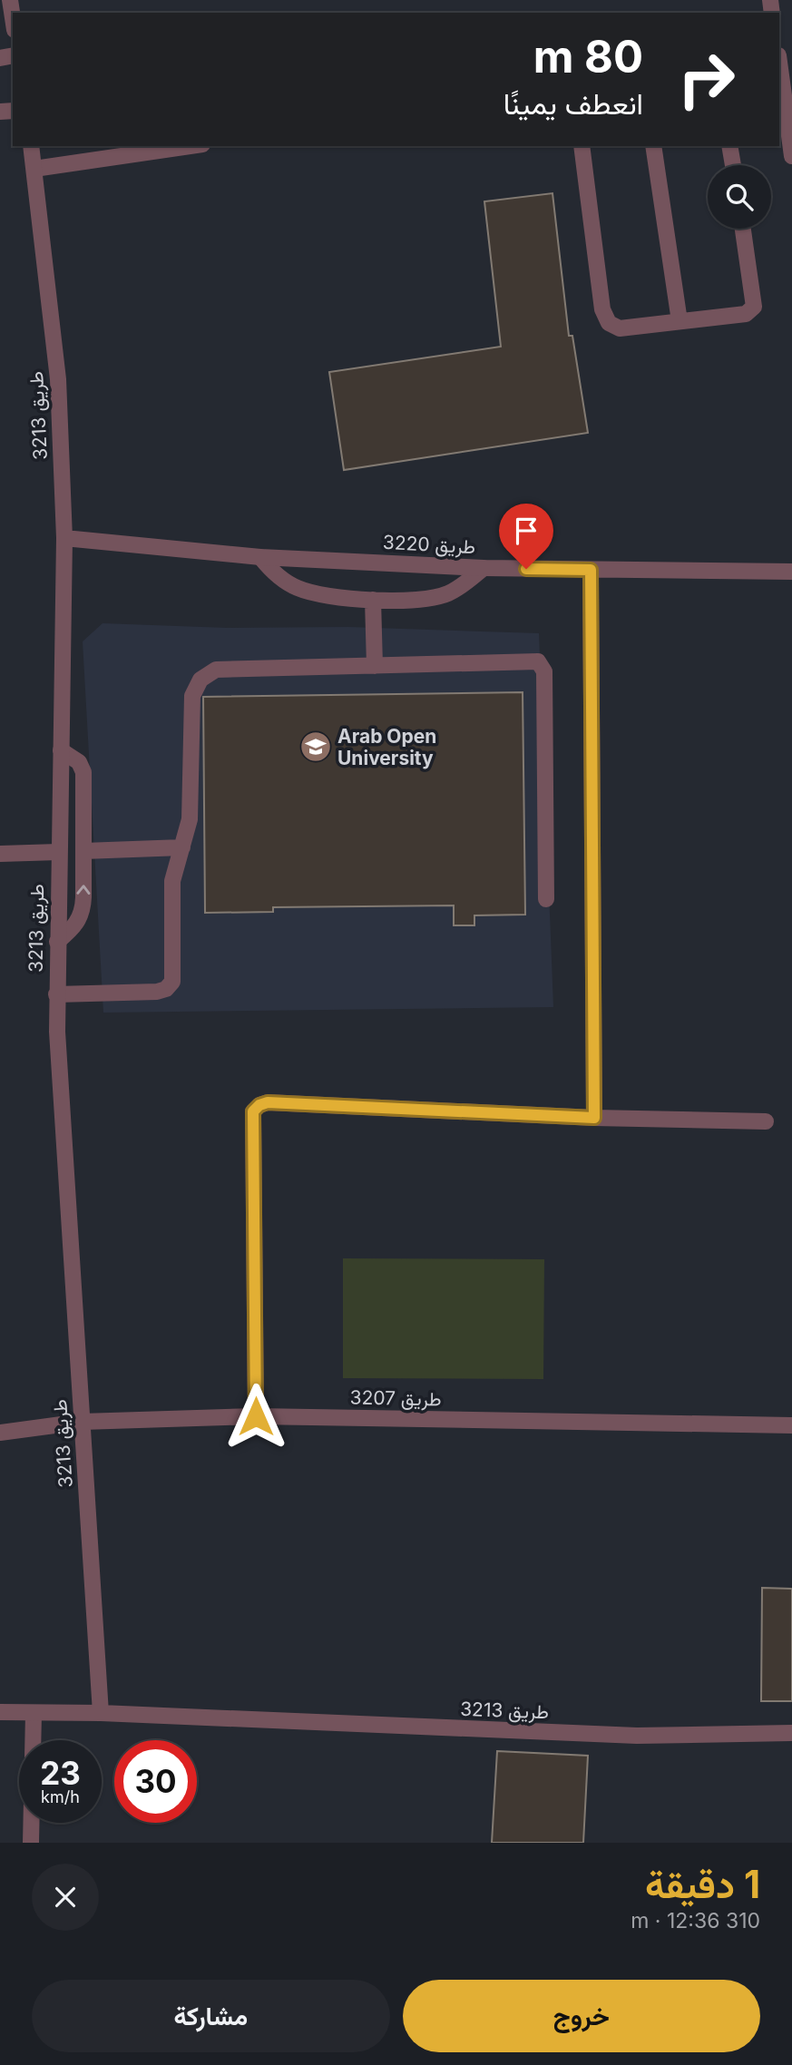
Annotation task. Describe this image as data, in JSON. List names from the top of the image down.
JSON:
{
  "streets": {
    "street": ["طريق 3213", "طريق 3220", "طريق 3207"]
  },
  "crossings": [
    ["طريق 3213", "طريق 3220"],
    ["طريق 3213", "طريق 3207"]
  ],
  "places": {
    "school or university": ["Arab Open University"]
  },
  "page": {
    "turn": ["80 m", "انعطف يمينًا"],
    "speed": "23 km/h",
    "limit": "30",
    "heading": ["1 دقيقة", "310 m · 12:36"],
    "buttons": ["خروج", "مشاركة"]
  }
}
